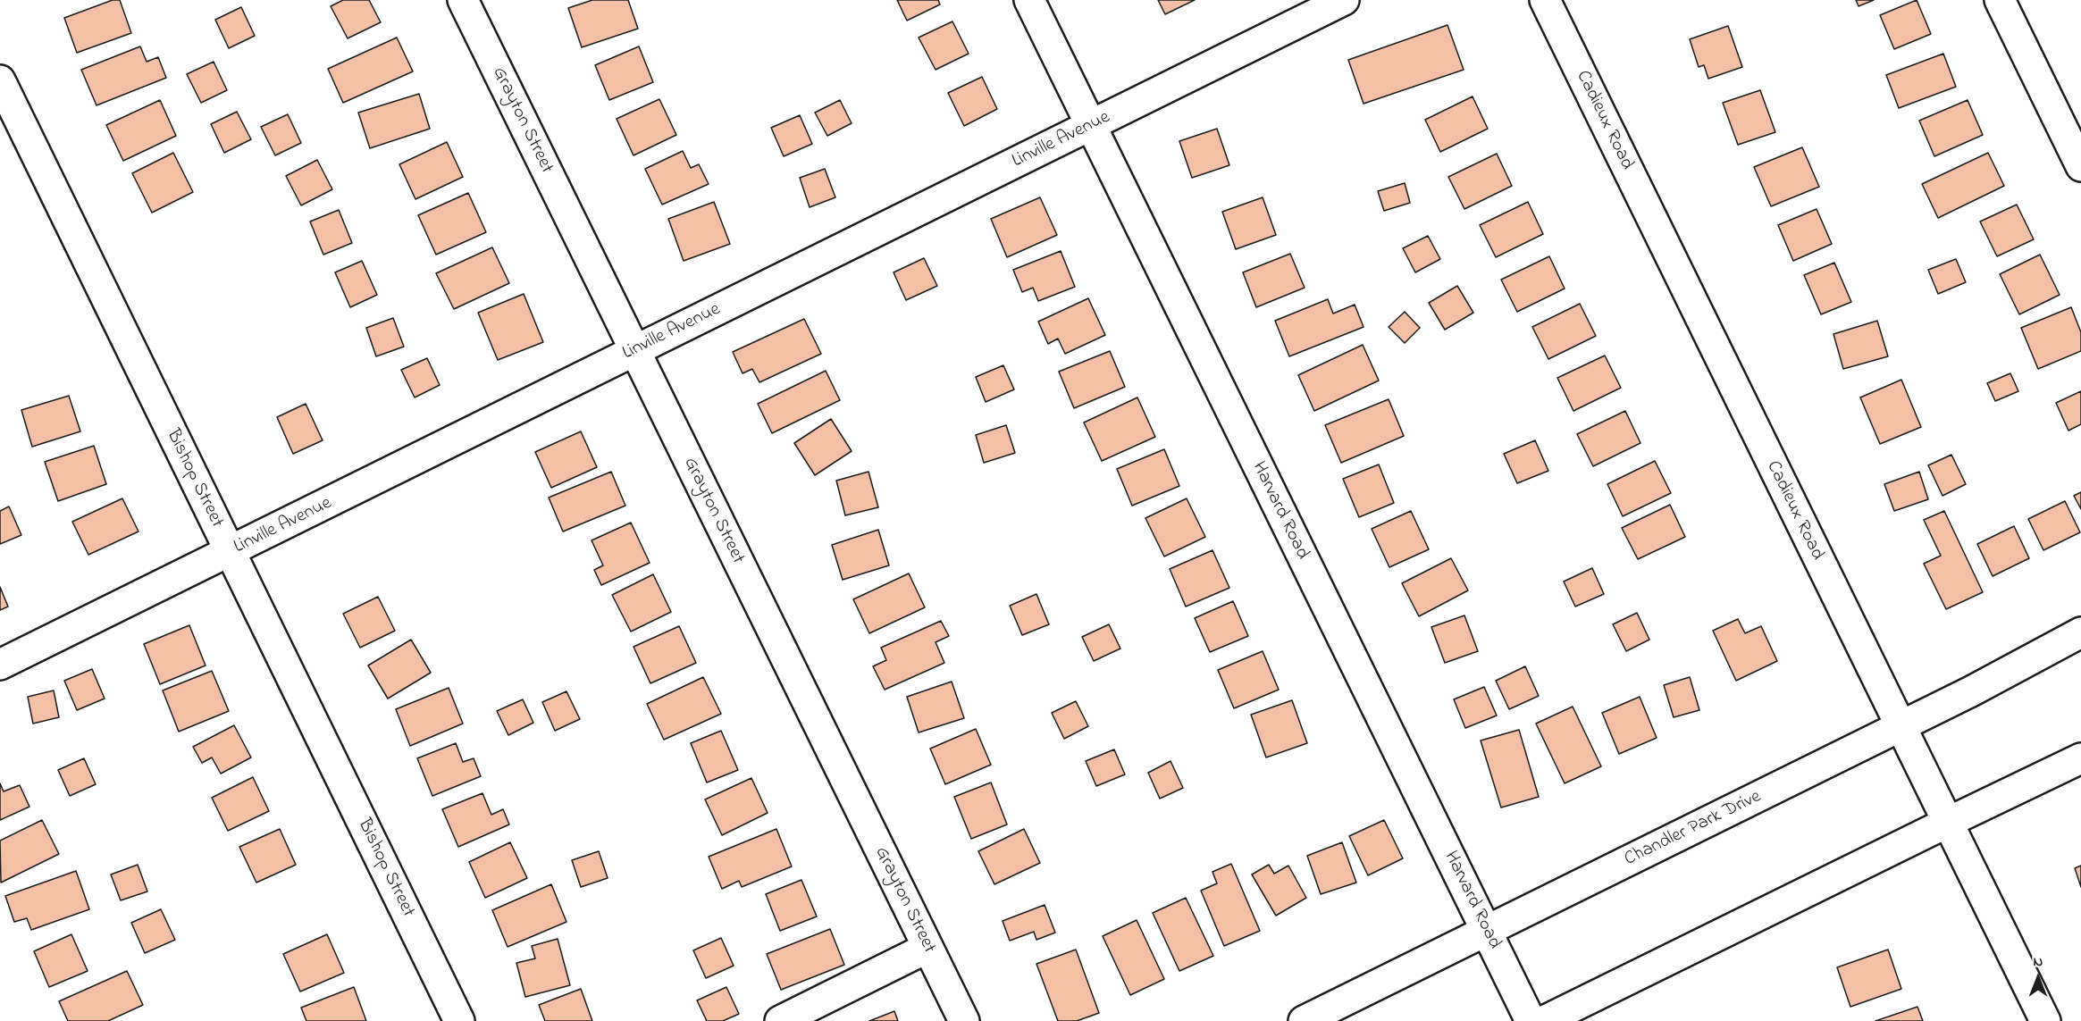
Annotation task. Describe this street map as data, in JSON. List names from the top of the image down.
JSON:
{
  "streets": {
    "street": [
      "Grayton Street",
      "Cadieux Road",
      "Linville Avenue",
      "Bishop Street",
      "Harvard Road",
      "Chandler Park Drive"
    ]
  },
  "crossings": [
    ["Grayton Street", "Linville Avenue"],
    ["Cadieux Road", "Chandler Park Drive"],
    ["Linville Avenue", "Bishop Street"],
    ["Linville Avenue", "Harvard Road"],
    ["Harvard Road", "Chandler Park Drive"]
  ],
  "north": "top"
}
